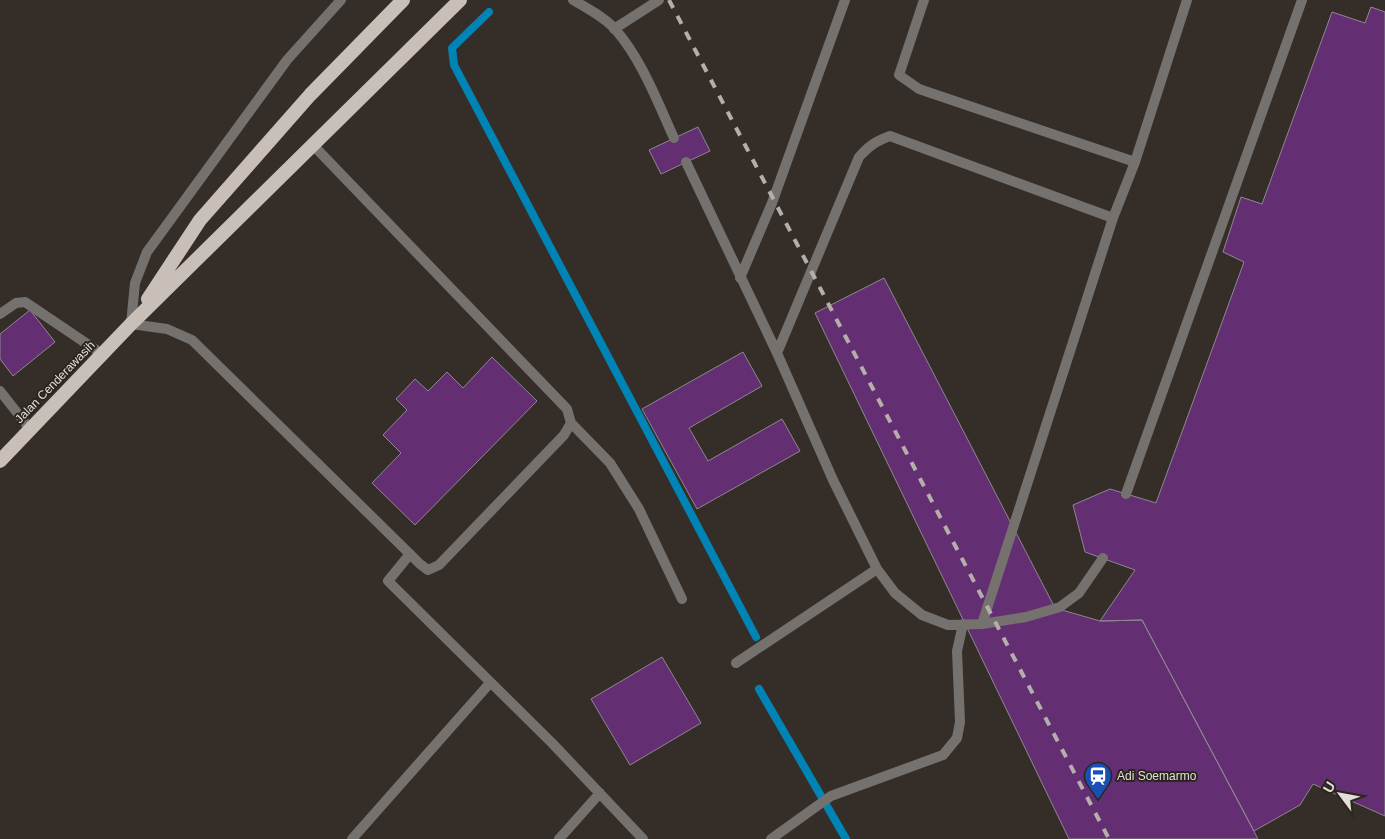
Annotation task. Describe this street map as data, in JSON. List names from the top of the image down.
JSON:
{
  "streets": {
    "highway": ["Jalan Cenderawasih"]
  },
  "places": {
    "station": ["Adi Soemarmo"]
  },
  "north": "top left"
}
